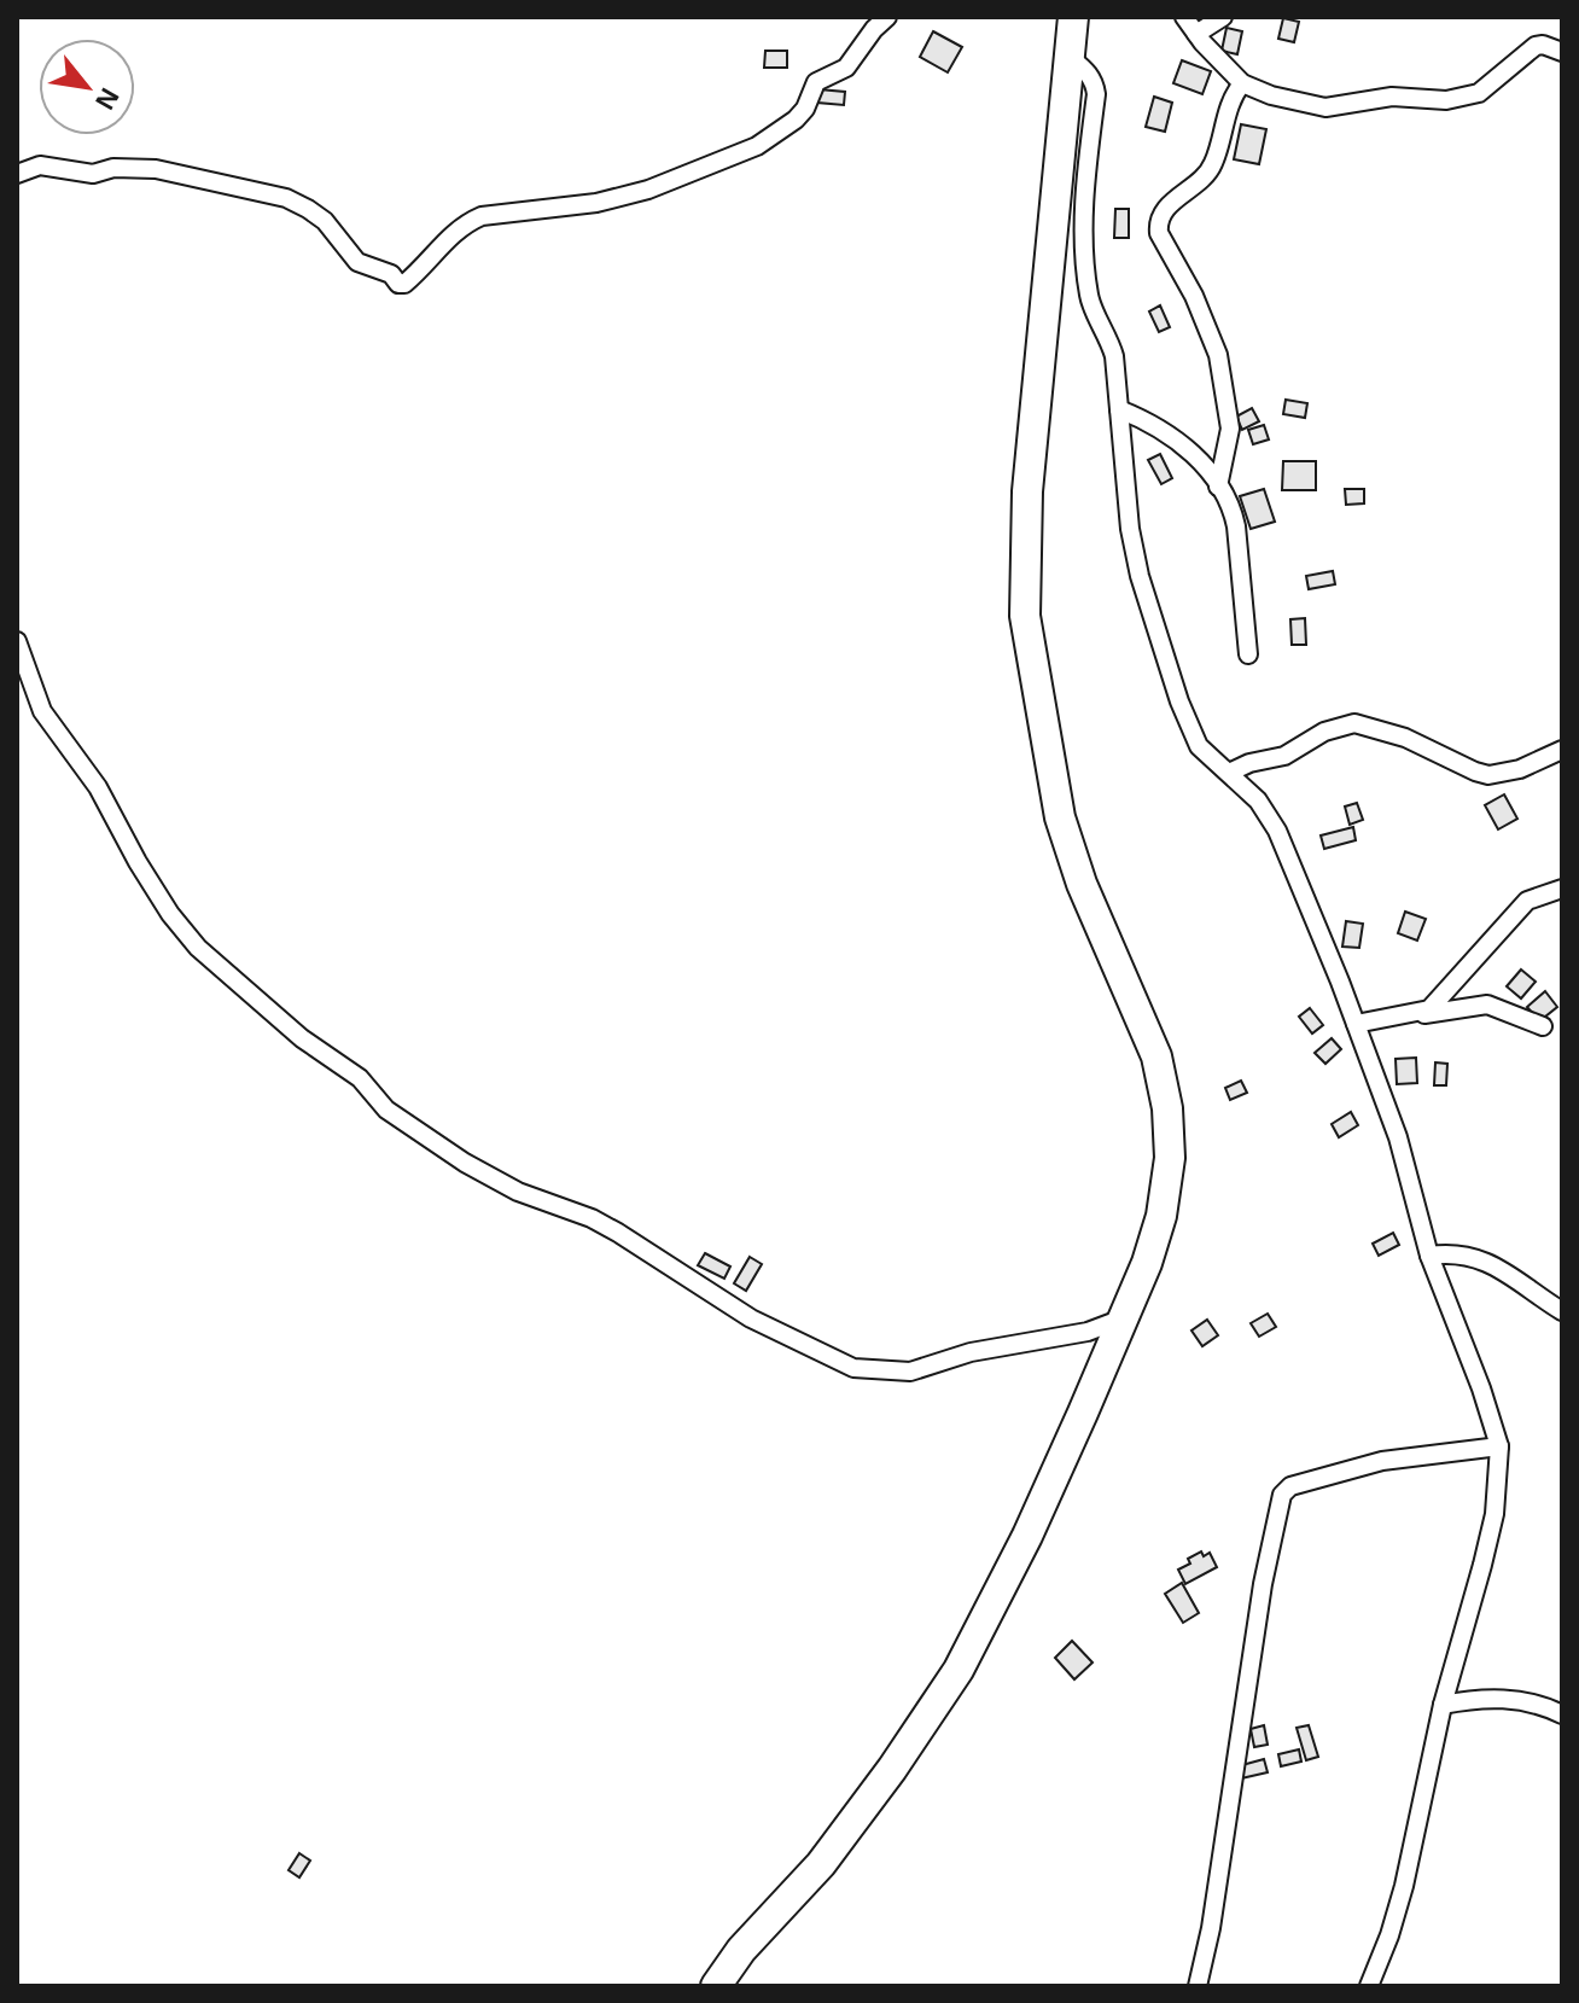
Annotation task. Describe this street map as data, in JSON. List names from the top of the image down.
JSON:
{
  "north": "bottom right"
}
